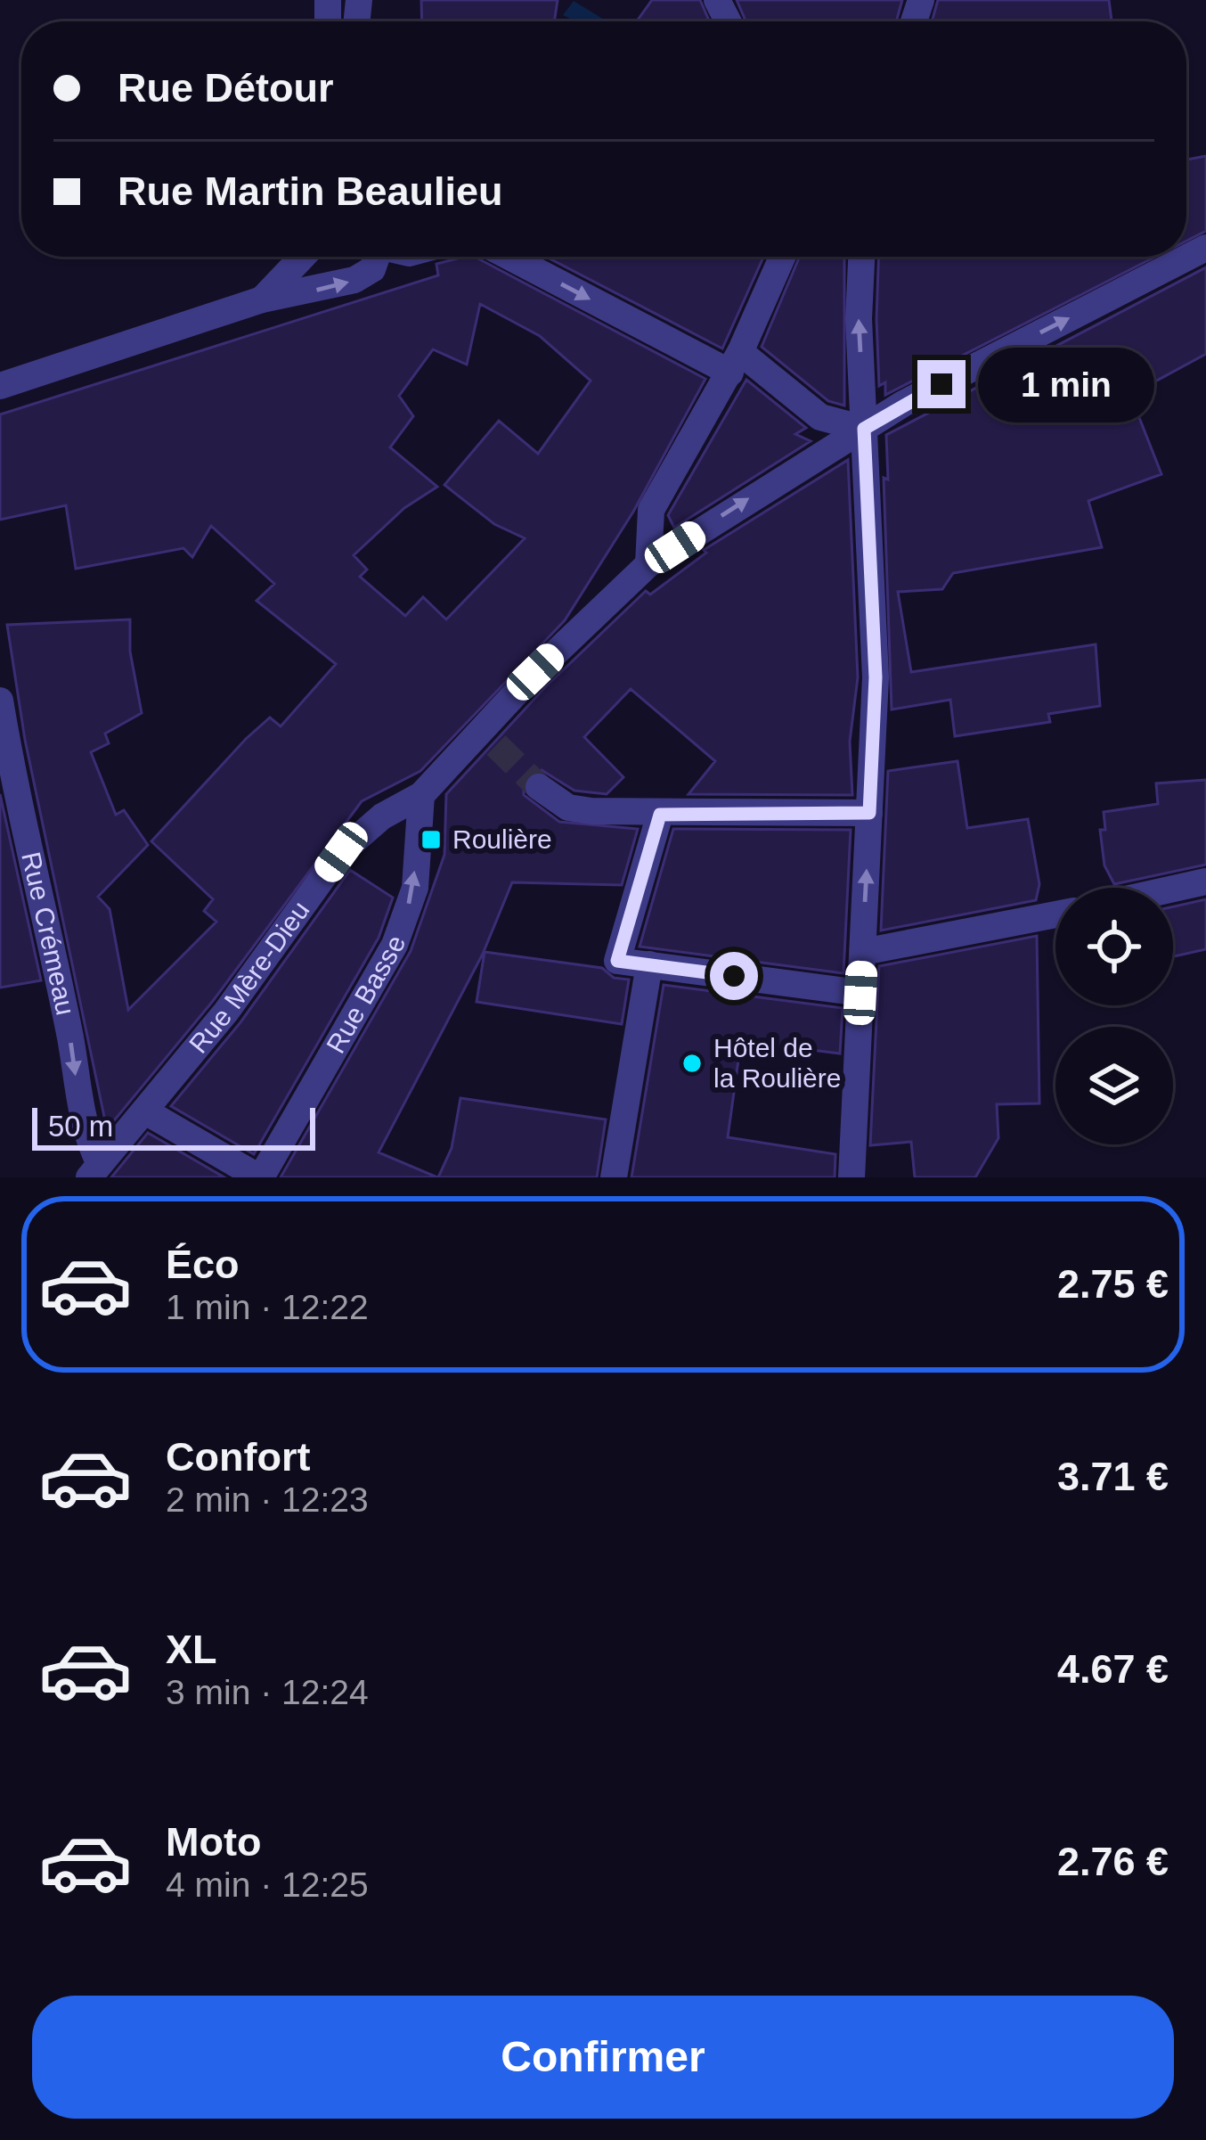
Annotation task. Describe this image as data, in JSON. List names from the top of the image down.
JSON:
{
  "streets": {
    "street": ["Rue Crémeau", "Rue Mère-Dieu", "Rue Basse"]
  },
  "crossings": [
    ["Rue Crémeau", "Rue Mère-Dieu"],
    ["Rue Mère-Dieu", "Rue Basse"]
  ],
  "one_way": ["Rue Crémeau", "Rue Mère-Dieu", "Rue Basse"],
  "places": {
    "transit": ["Roulière"],
    "other": ["Hôtel de la Roulière"]
  },
  "scale_bar": "50 m",
  "page": {
    "banner": ["Rue Détour", "Rue Martin Beaulieu"],
    "bubble": "1 min",
    "scale": "50 m",
    "list": [
      {
        "name": "Éco",
        "note": "1 min · 12:22",
        "value": "2.75 €"
      },
      {
        "name": "Confort",
        "note": "2 min · 12:23",
        "value": "3.71 €"
      },
      {
        "name": "XL",
        "note": "3 min · 12:24",
        "value": "4.67 €"
      },
      {
        "name": "Moto",
        "note": "4 min · 12:25",
        "value": "2.76 €"
      }
    ],
    "buttons": "Confirmer"
  }
}
